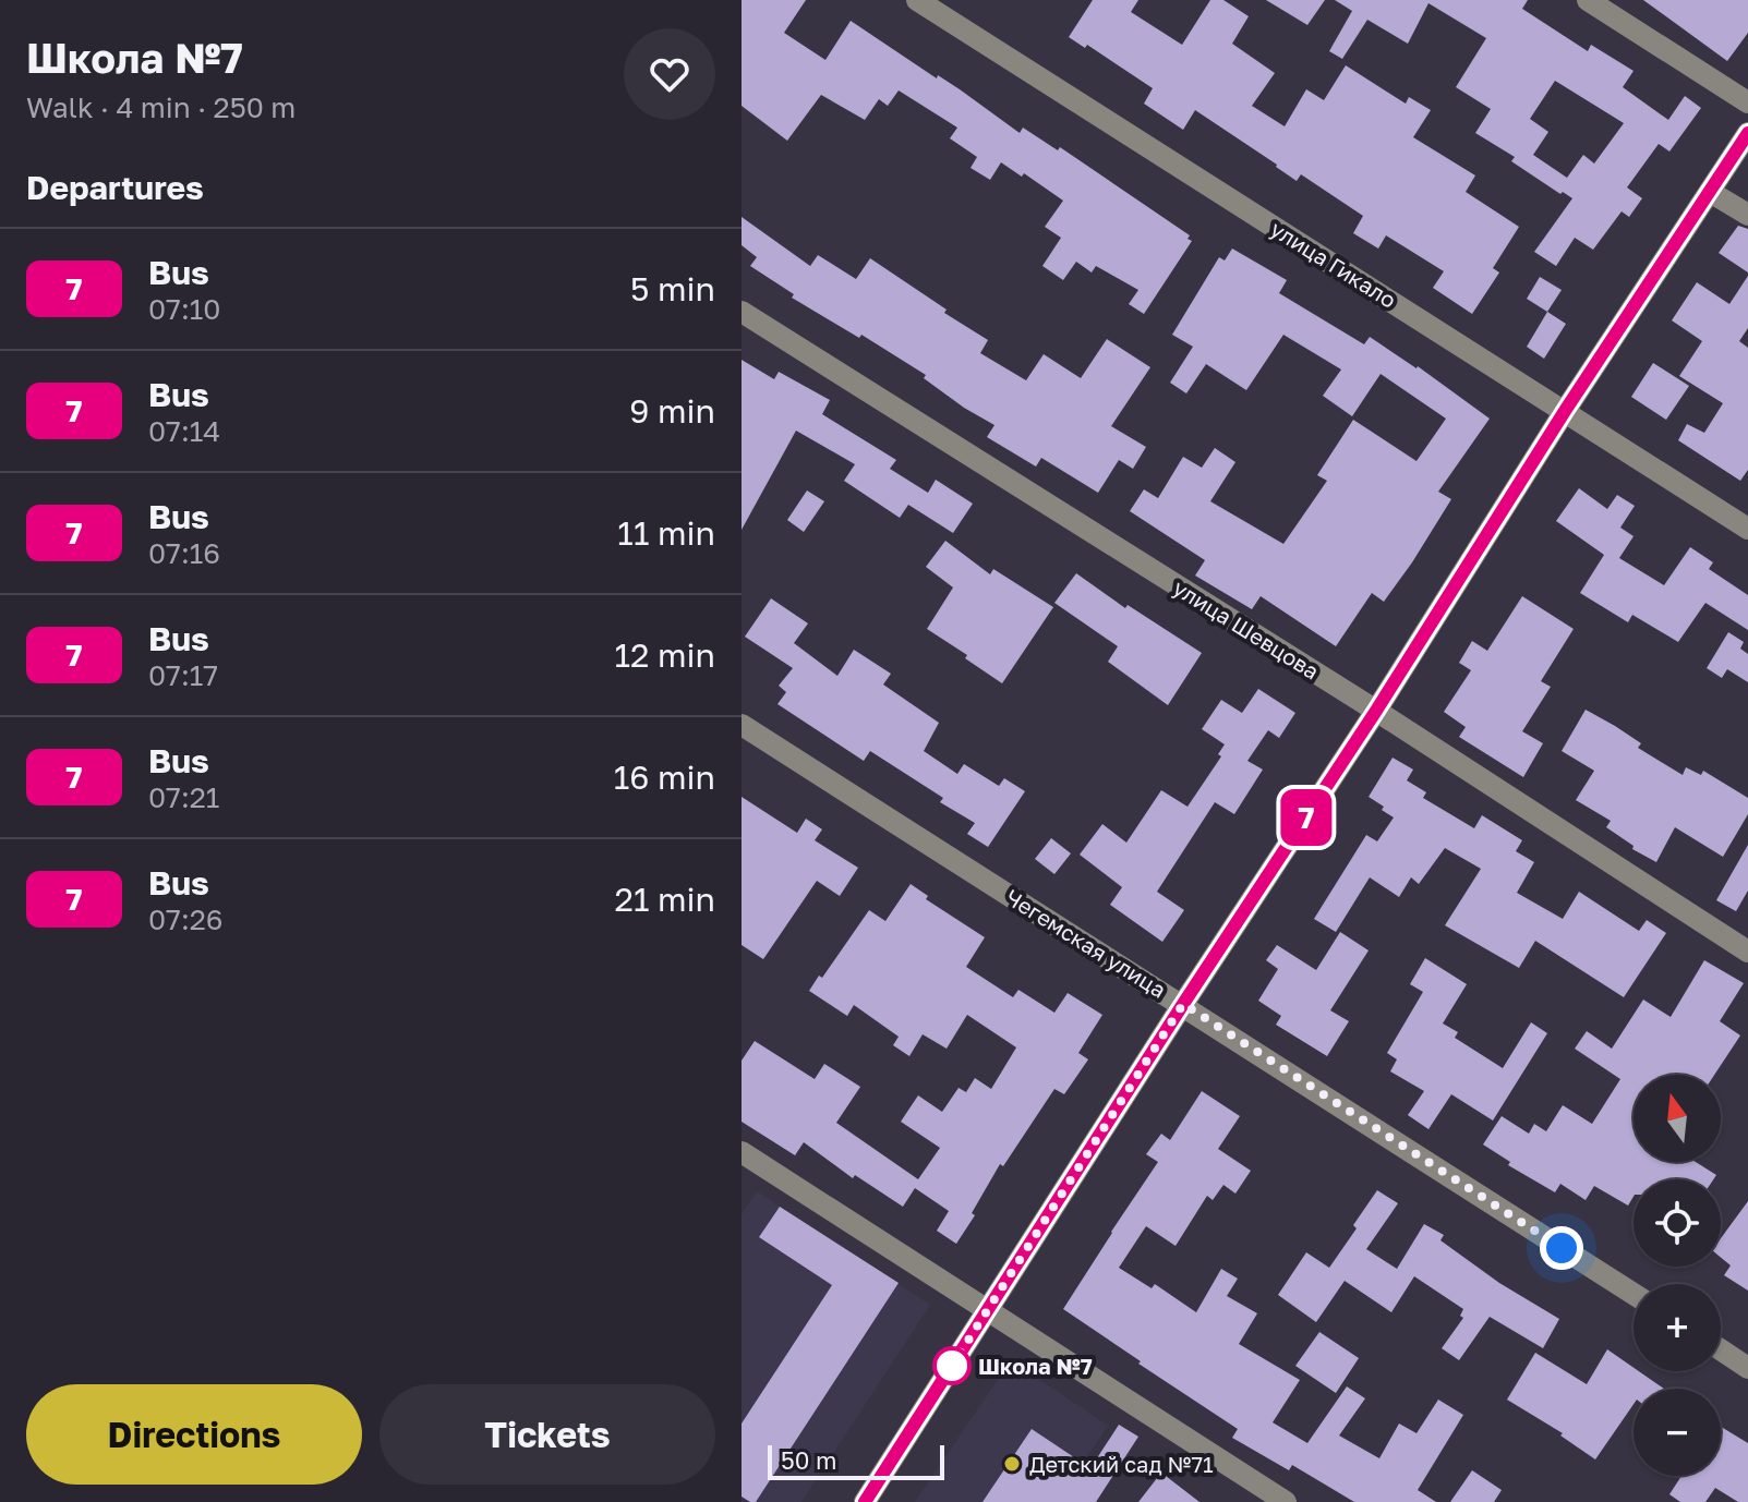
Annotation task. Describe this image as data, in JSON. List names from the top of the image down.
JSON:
{
  "streets": {
    "street": ["улица Гикало", "улица Шевцова", "Чегемская улица"]
  },
  "places": ["Школа №7", "Детский сад №71"],
  "lines": ["bus line 7"],
  "scale_bar": "50 m",
  "north": "top",
  "page": {
    "heading": [
      ["Школа №7", "Walk · 4 min · 250 m"],
      "Departures"
    ],
    "on_map": "7",
    "list": [
      {
        "mark": "7",
        "name": "Bus",
        "note": "07:10",
        "value": "5 min"
      },
      {
        "mark": "7",
        "name": "Bus",
        "note": "07:14",
        "value": "9 min"
      },
      {
        "mark": "7",
        "name": "Bus",
        "note": "07:16",
        "value": "11 min"
      },
      {
        "mark": "7",
        "name": "Bus",
        "note": "07:17",
        "value": "12 min"
      },
      {
        "mark": "7",
        "name": "Bus",
        "note": "07:21",
        "value": "16 min"
      },
      {
        "mark": "7",
        "name": "Bus",
        "note": "07:26",
        "value": "21 min"
      }
    ],
    "map_buttons": ["+", "−"],
    "buttons": ["Directions", "Tickets"],
    "scale": "50 m"
  }
}
